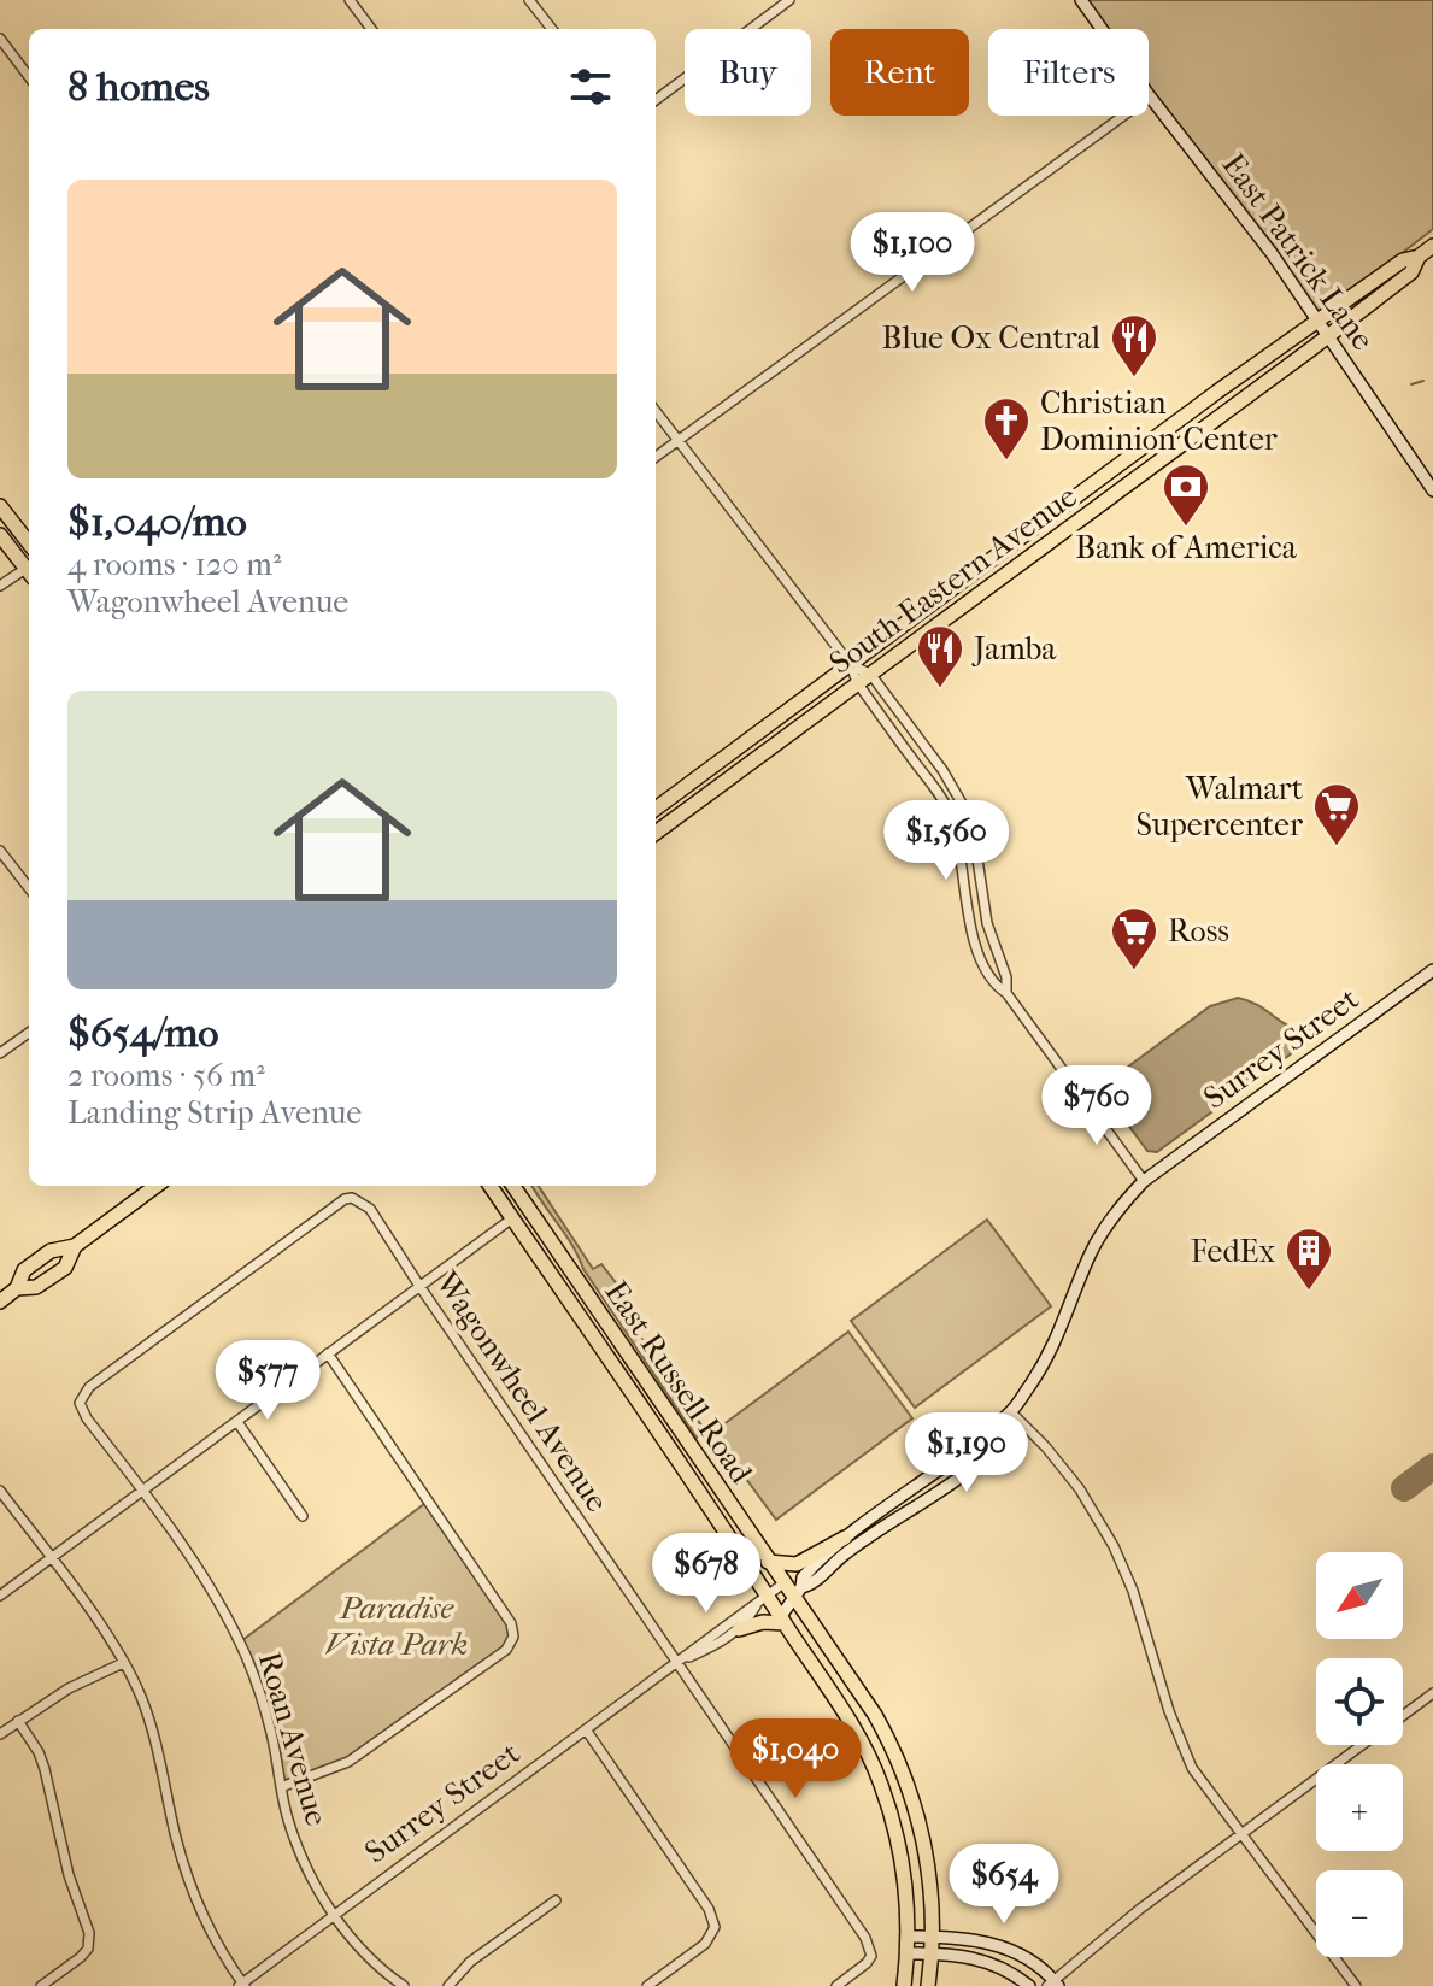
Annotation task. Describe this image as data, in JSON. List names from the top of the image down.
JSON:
{
  "streets": {
    "main road": ["South Eastern Avenue", "East Russell Road"],
    "street": [
      "East Patrick Lane",
      "Surrey Street",
      "Wagonwheel Avenue",
      "Roan Avenue"
    ]
  },
  "crossings": [
    ["East Patrick Lane", "South Eastern Avenue"],
    ["Surrey Street", "East Russell Road"],
    ["Surrey Street", "Wagonwheel Avenue"],
    ["Surrey Street", "Roan Avenue"],
    ["Wagonwheel Avenue", "Roan Avenue"]
  ],
  "parks": ["Paradise Vista Park"],
  "places": {
    "restaurant": ["Blue Ox Central", "Jamba"],
    "church": ["Christian Dominion Center"],
    "bank": ["Bank of America"],
    "supermarket": ["Walmart Supercenter", "Ross"],
    "building": ["FedEx"]
  },
  "north": "bottom left",
  "page": {
    "chip": ["Buy", "Rent", "Filters"],
    "heading": "8 homes",
    "list": [
      {
        "name": "$1,040/mo",
        "note": "4 rooms · 120 m² · Wagonwheel Avenue"
      },
      {
        "name": "$654/mo",
        "note": "2 rooms · 56 m² · Landing Strip Avenue"
      }
    ],
    "price": [
      "$1,100",
      "$1,560",
      "$760",
      "$577",
      "$1,190",
      "$678",
      "$1,040",
      "$654"
    ],
    "map_buttons": ["+", "−"]
  }
}
